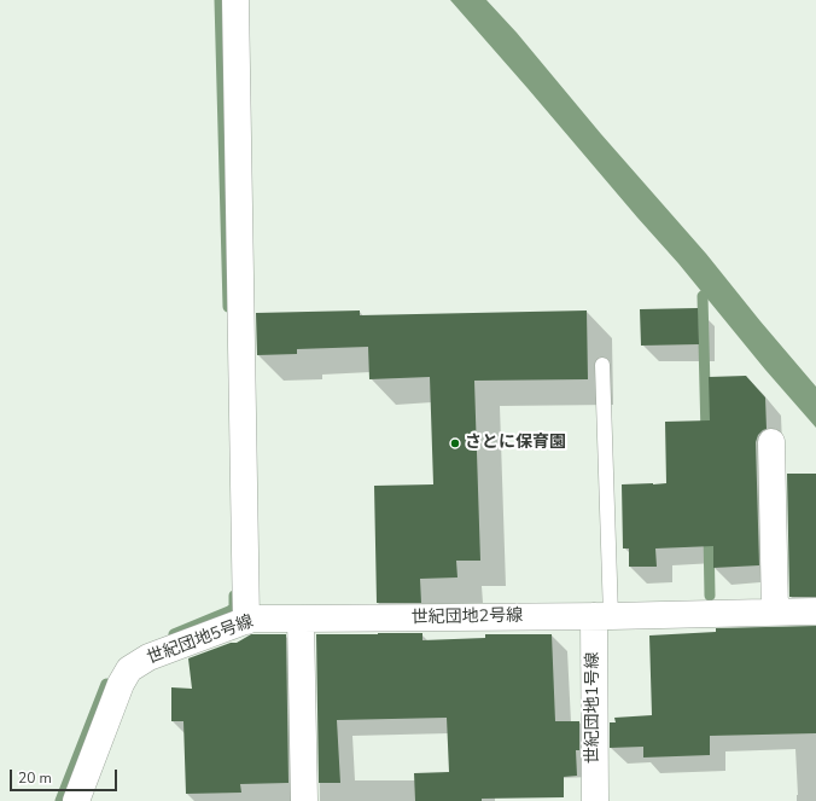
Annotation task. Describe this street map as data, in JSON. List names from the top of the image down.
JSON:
{
  "streets": {
    "street": ["世紀団地2号線", "世紀団地5号線", "世紀団地1号線"]
  },
  "crossings": [
    ["世紀団地2号線", "世紀団地5号線"],
    ["世紀団地2号線", "世紀団地1号線"]
  ],
  "places": ["さとに保育園"],
  "scale_bar": "20 m"
}
